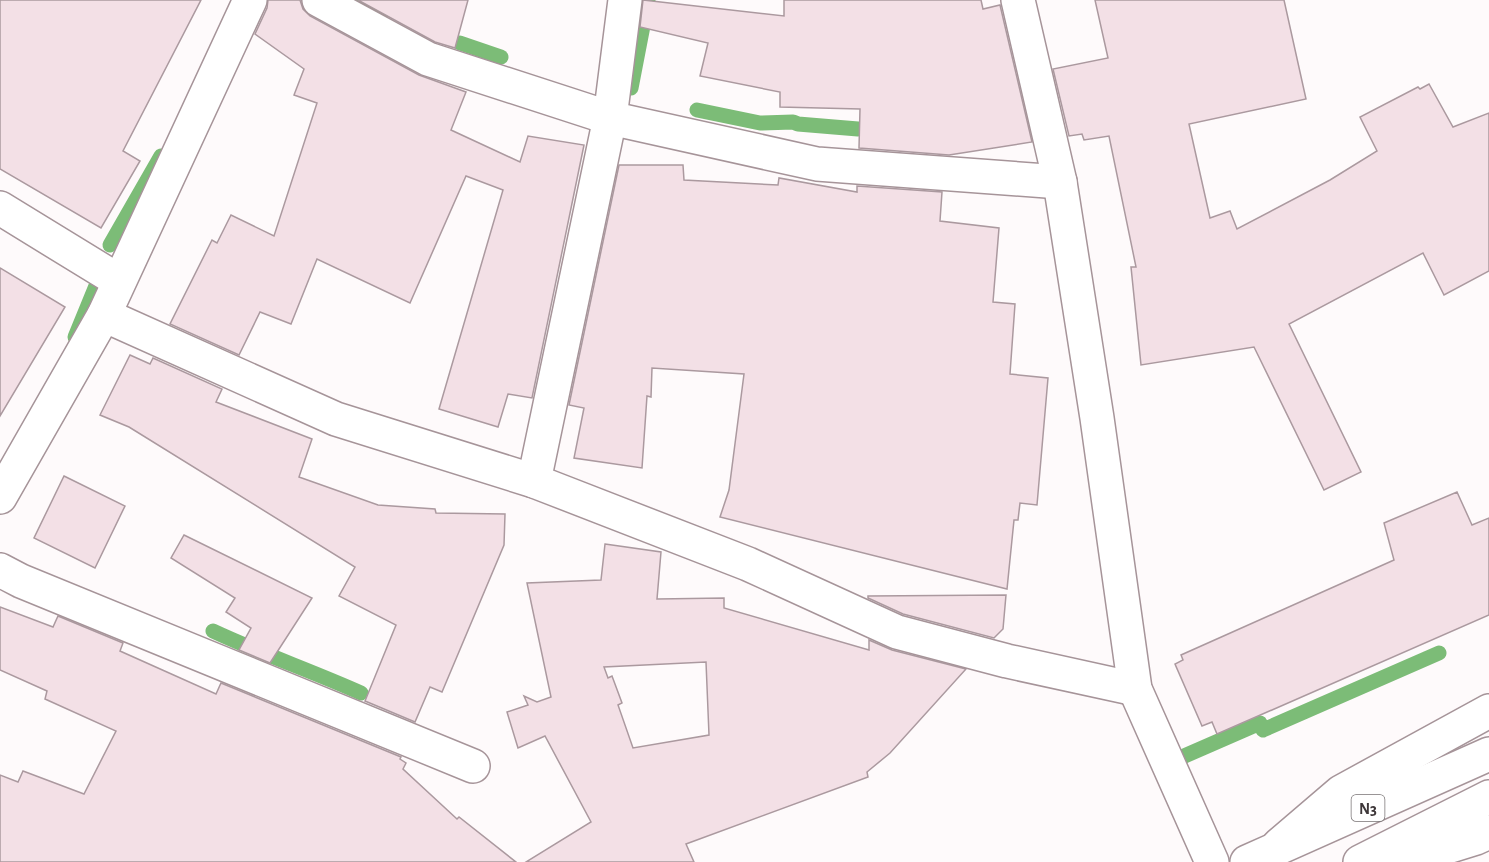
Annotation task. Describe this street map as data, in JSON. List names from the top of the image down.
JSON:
{
  "streets": {
    "main road": ["N3"]
  }
}
